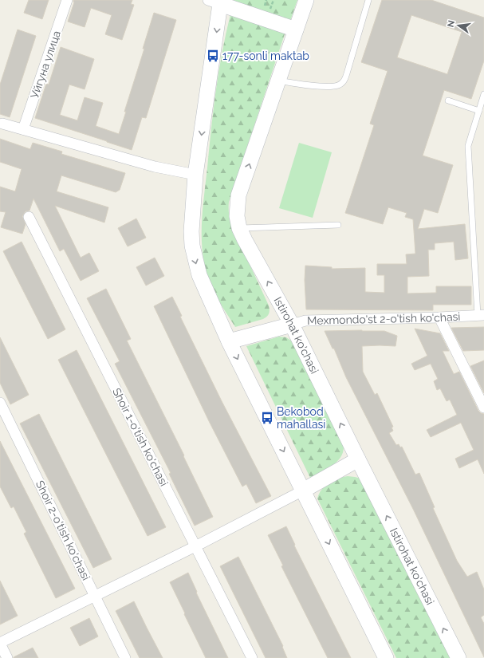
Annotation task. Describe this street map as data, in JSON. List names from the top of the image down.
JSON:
{
  "streets": {
    "main road": ["Mexmondo'st 2-o'tish ko'chasi", "Istirohat ko'chasi"],
    "street": ["Уйгуна улица", "Shoir 1-o'tish ko'chasi", "Shoir 2-o'tish ko'chasi"]
  },
  "crossings": [
    ["Mexmondo'st 2-o'tish ko'chasi", "Istirohat ko'chasi"]
  ],
  "places": {
    "bus stop": ["177-sonli maktab", "Bekobod mahallasi"]
  },
  "north": "left"
}
